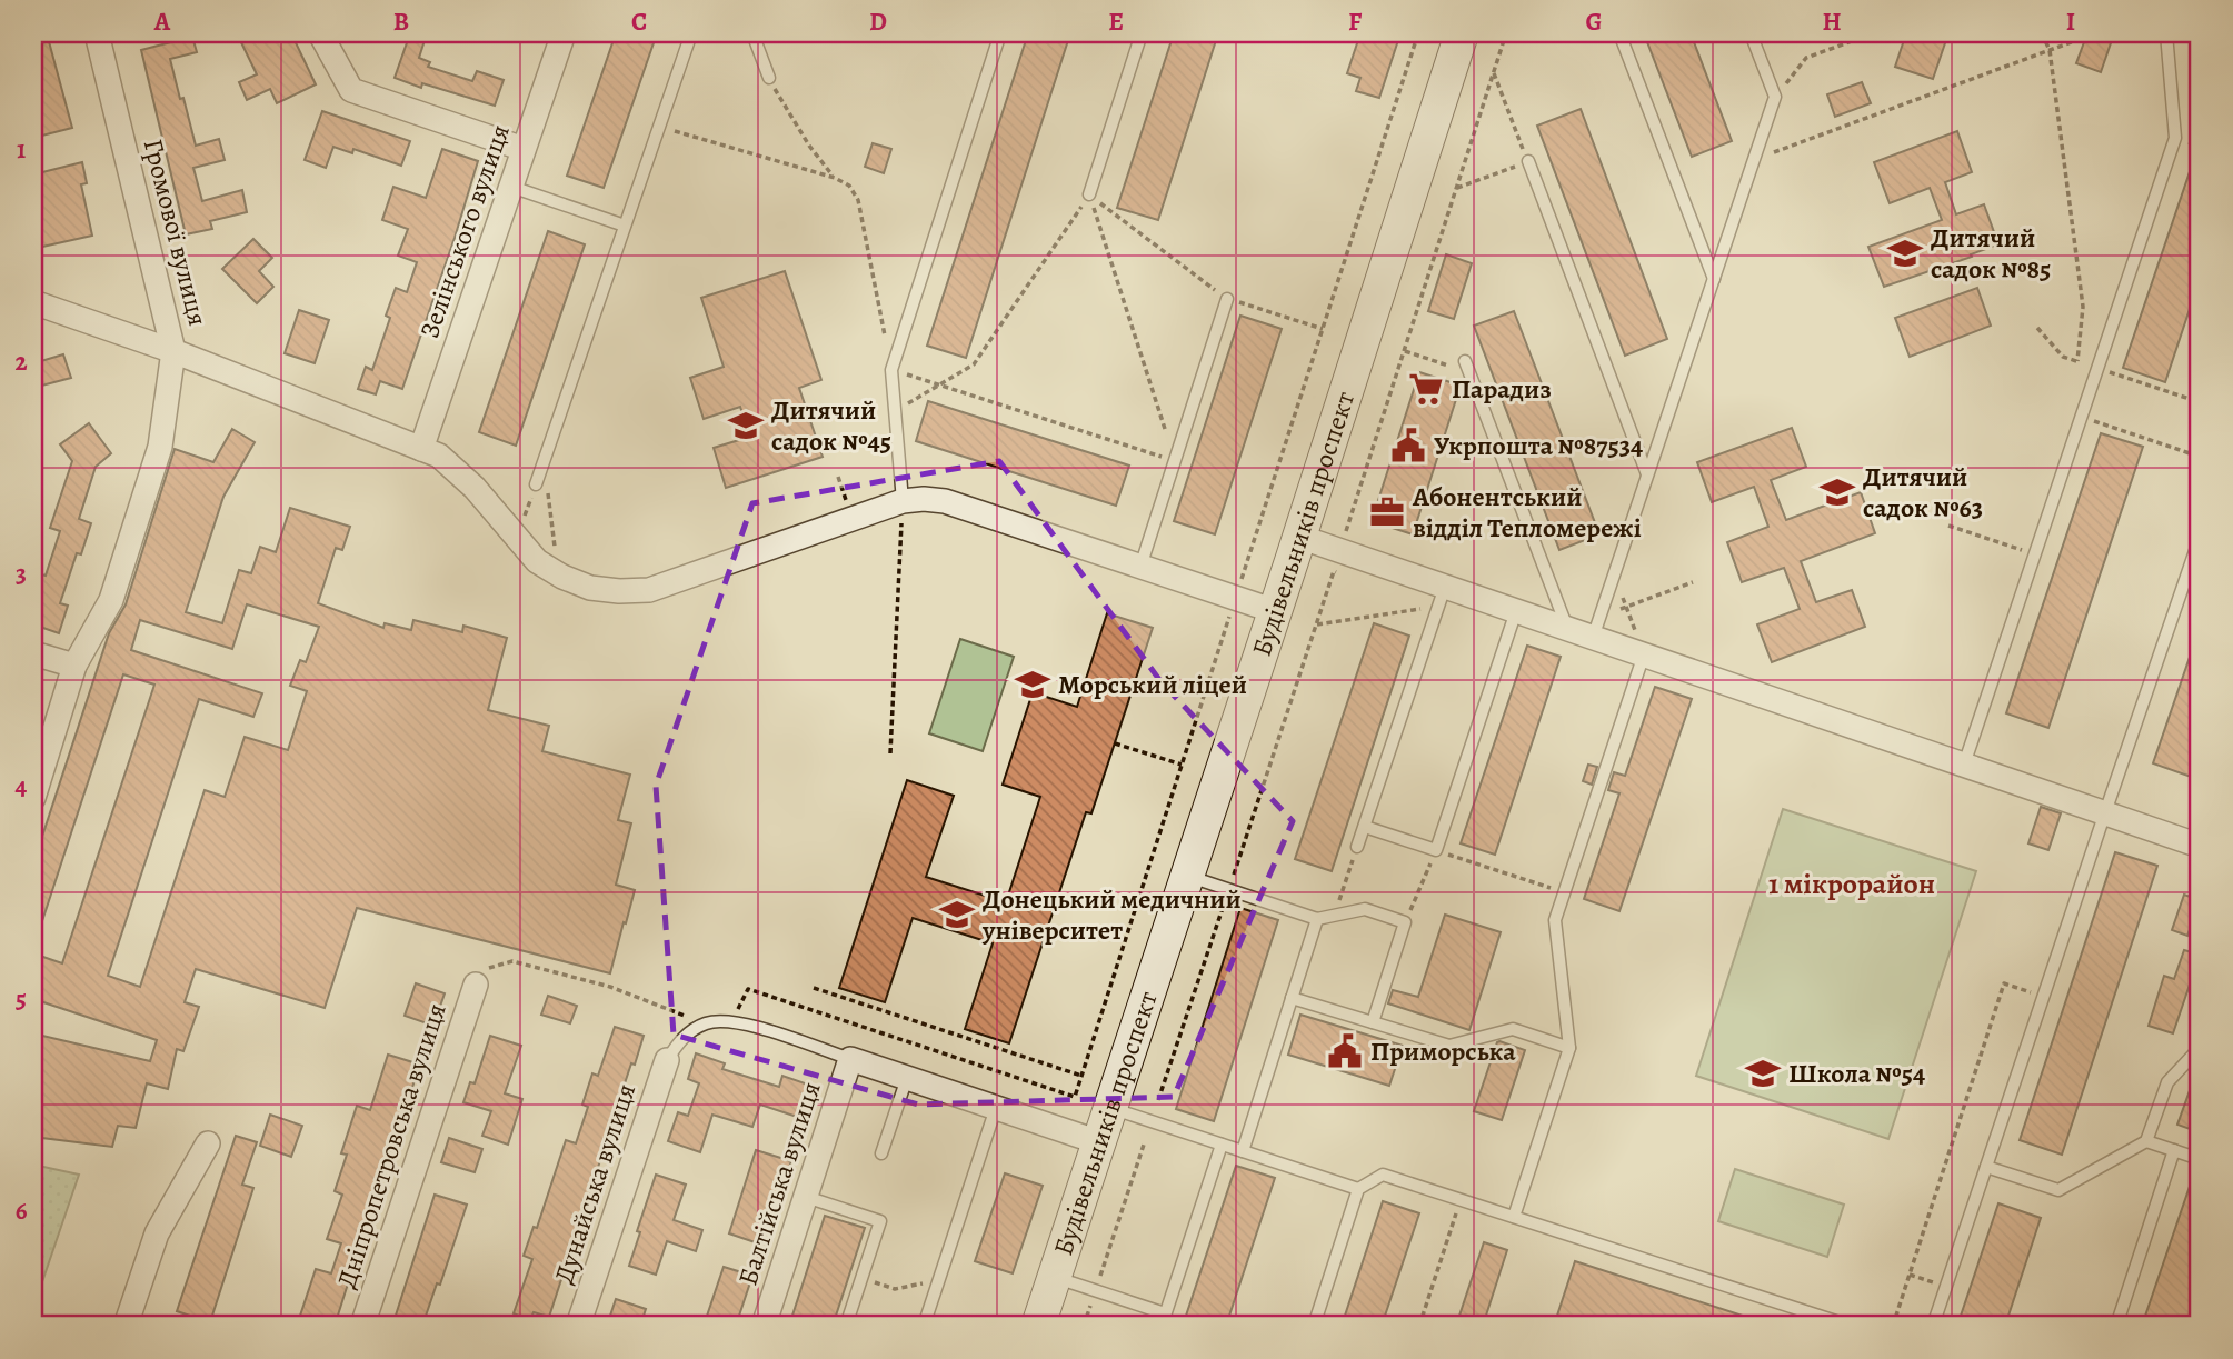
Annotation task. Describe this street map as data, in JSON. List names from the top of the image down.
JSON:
{
  "streets": {
    "main road": ["Будівельників проспект"],
    "street": [
      "Зелінського вулиця",
      "Громової вулиця",
      "Дніпропетровська вулиця",
      "Дунайська вулиця",
      "Балтійська вулиця"
    ]
  },
  "districts": ["1 мікрорайон"],
  "places": {
    "school or university": [
      "Дитячий садок №85",
      "Дитячий садок №45",
      "Дитячий садок №63",
      "Морський ліцей",
      "Донецький медичний університет",
      "Школа №54"
    ],
    "supermarket": ["Парадиз"],
    "public building": ["Укрпошта №87534", "Приморська"],
    "office": ["Абонентський відділ Тепломережі"]
  },
  "grid": {
    "columns": [
      "A",
      "B",
      "C",
      "D",
      "E",
      "F",
      "G",
      "H",
      "I"
    ],
    "rows": [
      "1",
      "2",
      "3",
      "4",
      "5",
      "6"
    ]
  }
}
